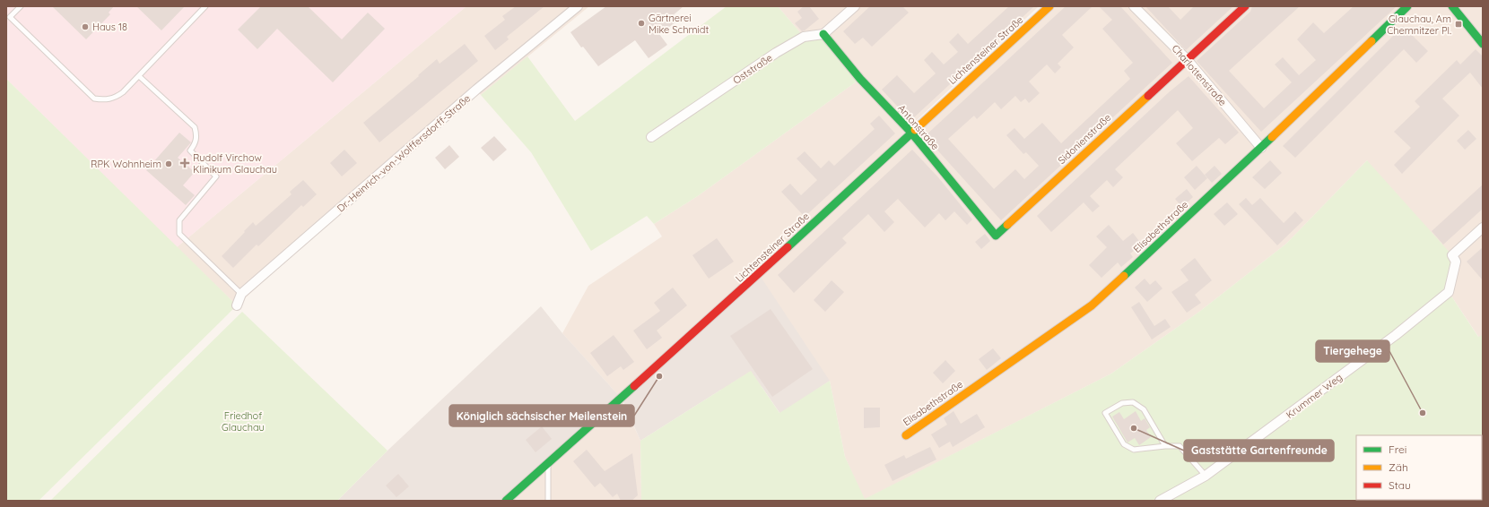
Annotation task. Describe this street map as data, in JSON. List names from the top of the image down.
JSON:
{
  "streets": {
    "street": [
      "Lichtensteiner Straße",
      "Oststraße",
      "Charlottenstraße",
      "Antonstraße",
      "Sidonienstraße",
      "Dr.-Heinrich-von-Wolffersdorff-Straße",
      "Elisabethstraße",
      "Krummer Weg"
    ]
  },
  "crossings": [
    ["Lichtensteiner Straße", "Antonstraße"],
    ["Oststraße", "Antonstraße"],
    ["Charlottenstraße", "Sidonienstraße"],
    ["Charlottenstraße", "Elisabethstraße"],
    ["Antonstraße", "Sidonienstraße"]
  ],
  "parks": ["Friedhof Glauchau"],
  "places": {
    "other": [
      "Gärtnerei Mike Schmidt",
      "Haus 18",
      "RPK Wohnheim",
      "Königlich sächsischer Meilenstein",
      "Tiergehege",
      "Gaststätte Gartenfreunde"
    ],
    "transit": ["Glauchau, Am Chemnitzer Pl."],
    "health": ["Rudolf Virchow Klinikum Glauchau"]
  },
  "legend": ["Frei", "Zäh", "Stau"]
}
